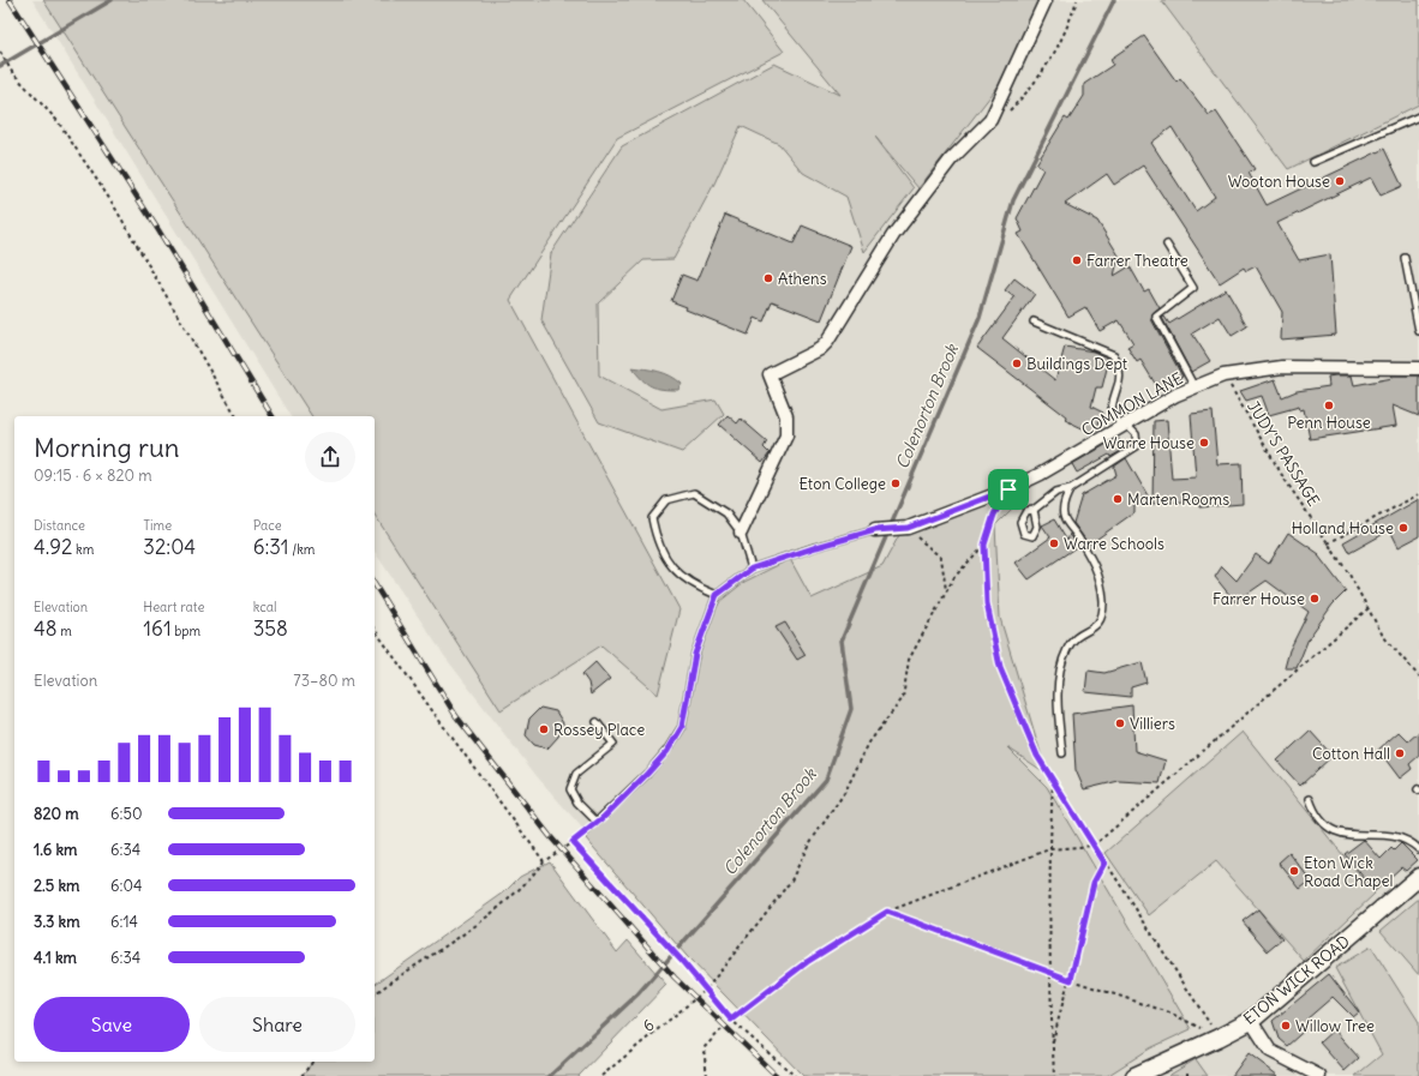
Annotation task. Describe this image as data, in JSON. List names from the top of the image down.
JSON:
{
  "streets": {
    "main road": ["ETON WICK ROAD"],
    "street": ["COMMON LANE"],
    "path": ["JUDY'S PASSAGE", "6"]
  },
  "crossings": [
    ["COMMON LANE", "JUDY'S PASSAGE"]
  ],
  "water": ["Colenorton Brook"],
  "places": [
    "Wooton House",
    "Farrer Theatre",
    "Athens",
    "Buildings Dept",
    "Penn House",
    "Warre House",
    "Eton College",
    "Marten Rooms",
    "Holland House",
    "Warre Schools",
    "Farrer House",
    "Villiers",
    "Rossey Place",
    "Cotton Hall",
    "Eton Wick Road Chapel",
    "Willow Tree"
  ],
  "page": {
    "heading": ["Morning run", "09:15 · 6 × 820 m"],
    "stats": [
      ["Distance", "4.92 km"],
      ["Time", "32:04"],
      ["Pace", "6:31 /km"],
      ["Elevation", "48 m"],
      ["Heart rate", "161 bpm"],
      ["kcal", "358"]
    ],
    "chart": ["Elevation", "73–80 m"],
    "list": [
      {
        "name": "820 m",
        "note": "6:50"
      },
      {
        "name": "1.6 km",
        "note": "6:34"
      },
      {
        "name": "2.5 km",
        "note": "6:04"
      },
      {
        "name": "3.3 km",
        "note": "6:14"
      },
      {
        "name": "4.1 km",
        "note": "6:34"
      }
    ],
    "buttons": ["Save", "Share"]
  }
}
